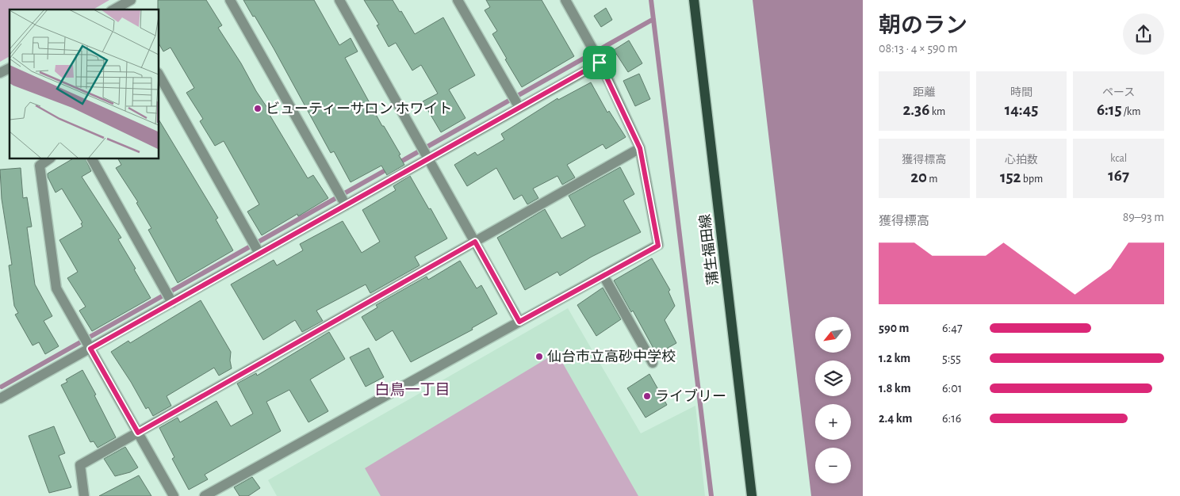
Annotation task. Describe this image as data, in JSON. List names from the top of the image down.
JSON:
{
  "streets": {
    "main road": ["蒲生福田線"]
  },
  "districts": ["白鳥一丁目"],
  "places": ["ビューティーサロン ホワイト", "仙台市立高砂中学校", "ライブリー"],
  "north": "bottom left",
  "page": {
    "heading": ["朝のラン", "08:13 · 4 × 590 m"],
    "stats": [
      ["距離", "2.36 km"],
      ["時間", "14:45"],
      ["ペース", "6:15 /km"],
      ["獲得標高", "20 m"],
      ["心拍数", "152 bpm"],
      ["kcal", "167"]
    ],
    "chart": ["獲得標高", "89–93 m"],
    "list": [
      {
        "name": "590 m",
        "note": "6:47"
      },
      {
        "name": "1.2 km",
        "note": "5:55"
      },
      {
        "name": "1.8 km",
        "note": "6:01"
      },
      {
        "name": "2.4 km",
        "note": "6:16"
      }
    ],
    "map_buttons": ["+", "−"]
  }
}
